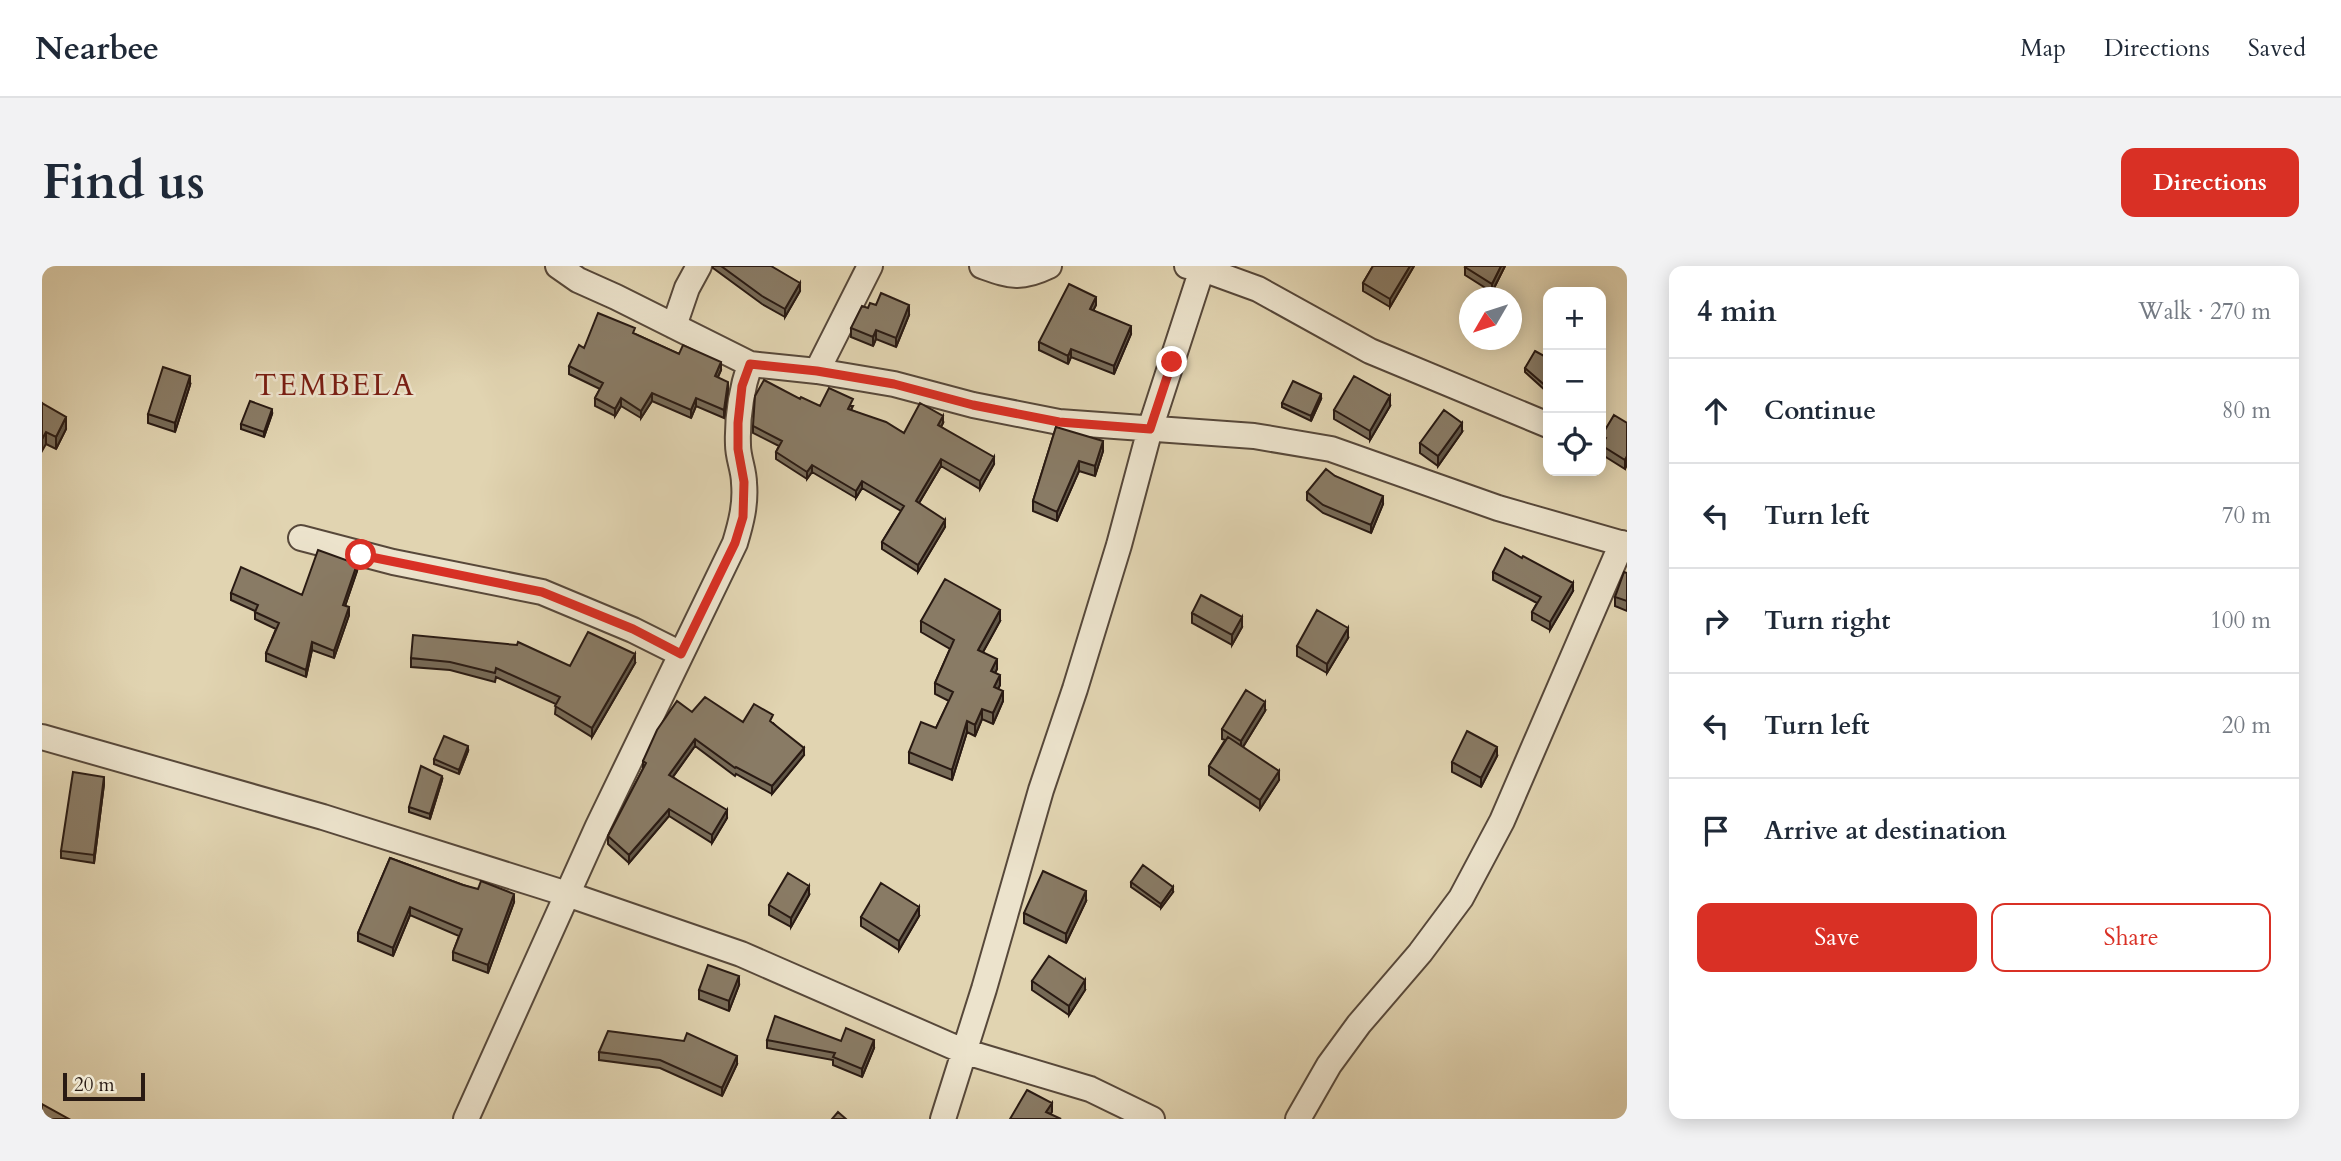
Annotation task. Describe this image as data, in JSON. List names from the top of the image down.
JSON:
{
  "districts": ["TEMBELA"],
  "scale_bar": "20 m",
  "north": "bottom left",
  "page": {
    "header": "Nearbee",
    "nav": ["Map", "Directions", "Saved"],
    "buttons": [
      "Directions",
      ["Save", "Share"]
    ],
    "title": "Find us",
    "heading": ["4 min", "Walk · 270 m"],
    "map_buttons": ["+", "−"],
    "list": [
      ["Continue", "80 m"],
      ["Turn left", "70 m"],
      ["Turn right", "100 m"],
      ["Turn left", "20 m"],
      "Arrive at destination"
    ],
    "scale": "20 m"
  }
}
